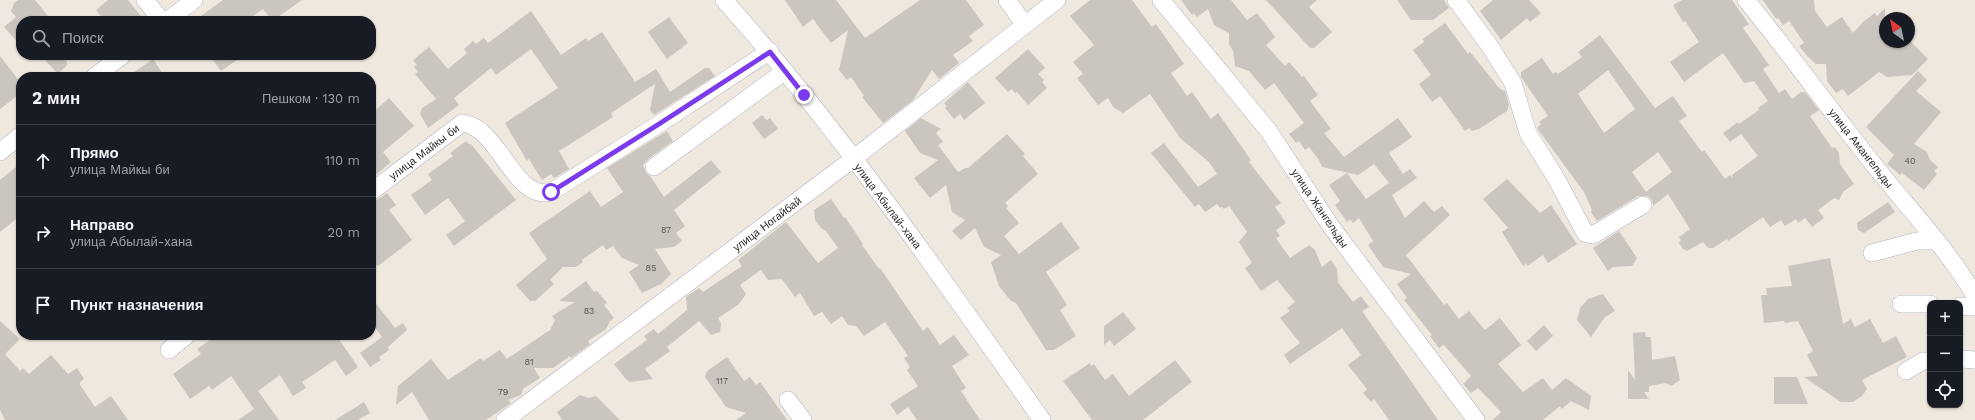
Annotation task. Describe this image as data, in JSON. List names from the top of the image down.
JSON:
{
  "streets": {
    "street": [
      "улица Амангельды",
      "улица Майкы би",
      "улица Абылай-хана",
      "улица Жангельды",
      "улица Ногайбай"
    ]
  },
  "crossings": [
    ["улица Майкы би", "улица Абылай-хана"],
    ["улица Абылай-хана", "улица Ногайбай"]
  ],
  "house_numbers": [
    "40",
    "87",
    "85",
    "83",
    "81",
    "117",
    "79"
  ],
  "north": "top left",
  "page": {
    "search": "Поиск",
    "heading": ["2 мин", "Пешком · 130 m"],
    "list": [
      ["Прямо", "улица Майкы би", "110 m"],
      ["Направо", "улица Абылай-хана", "20 m"],
      "Пункт назначения"
    ],
    "map_buttons": ["+", "−"]
  }
}
